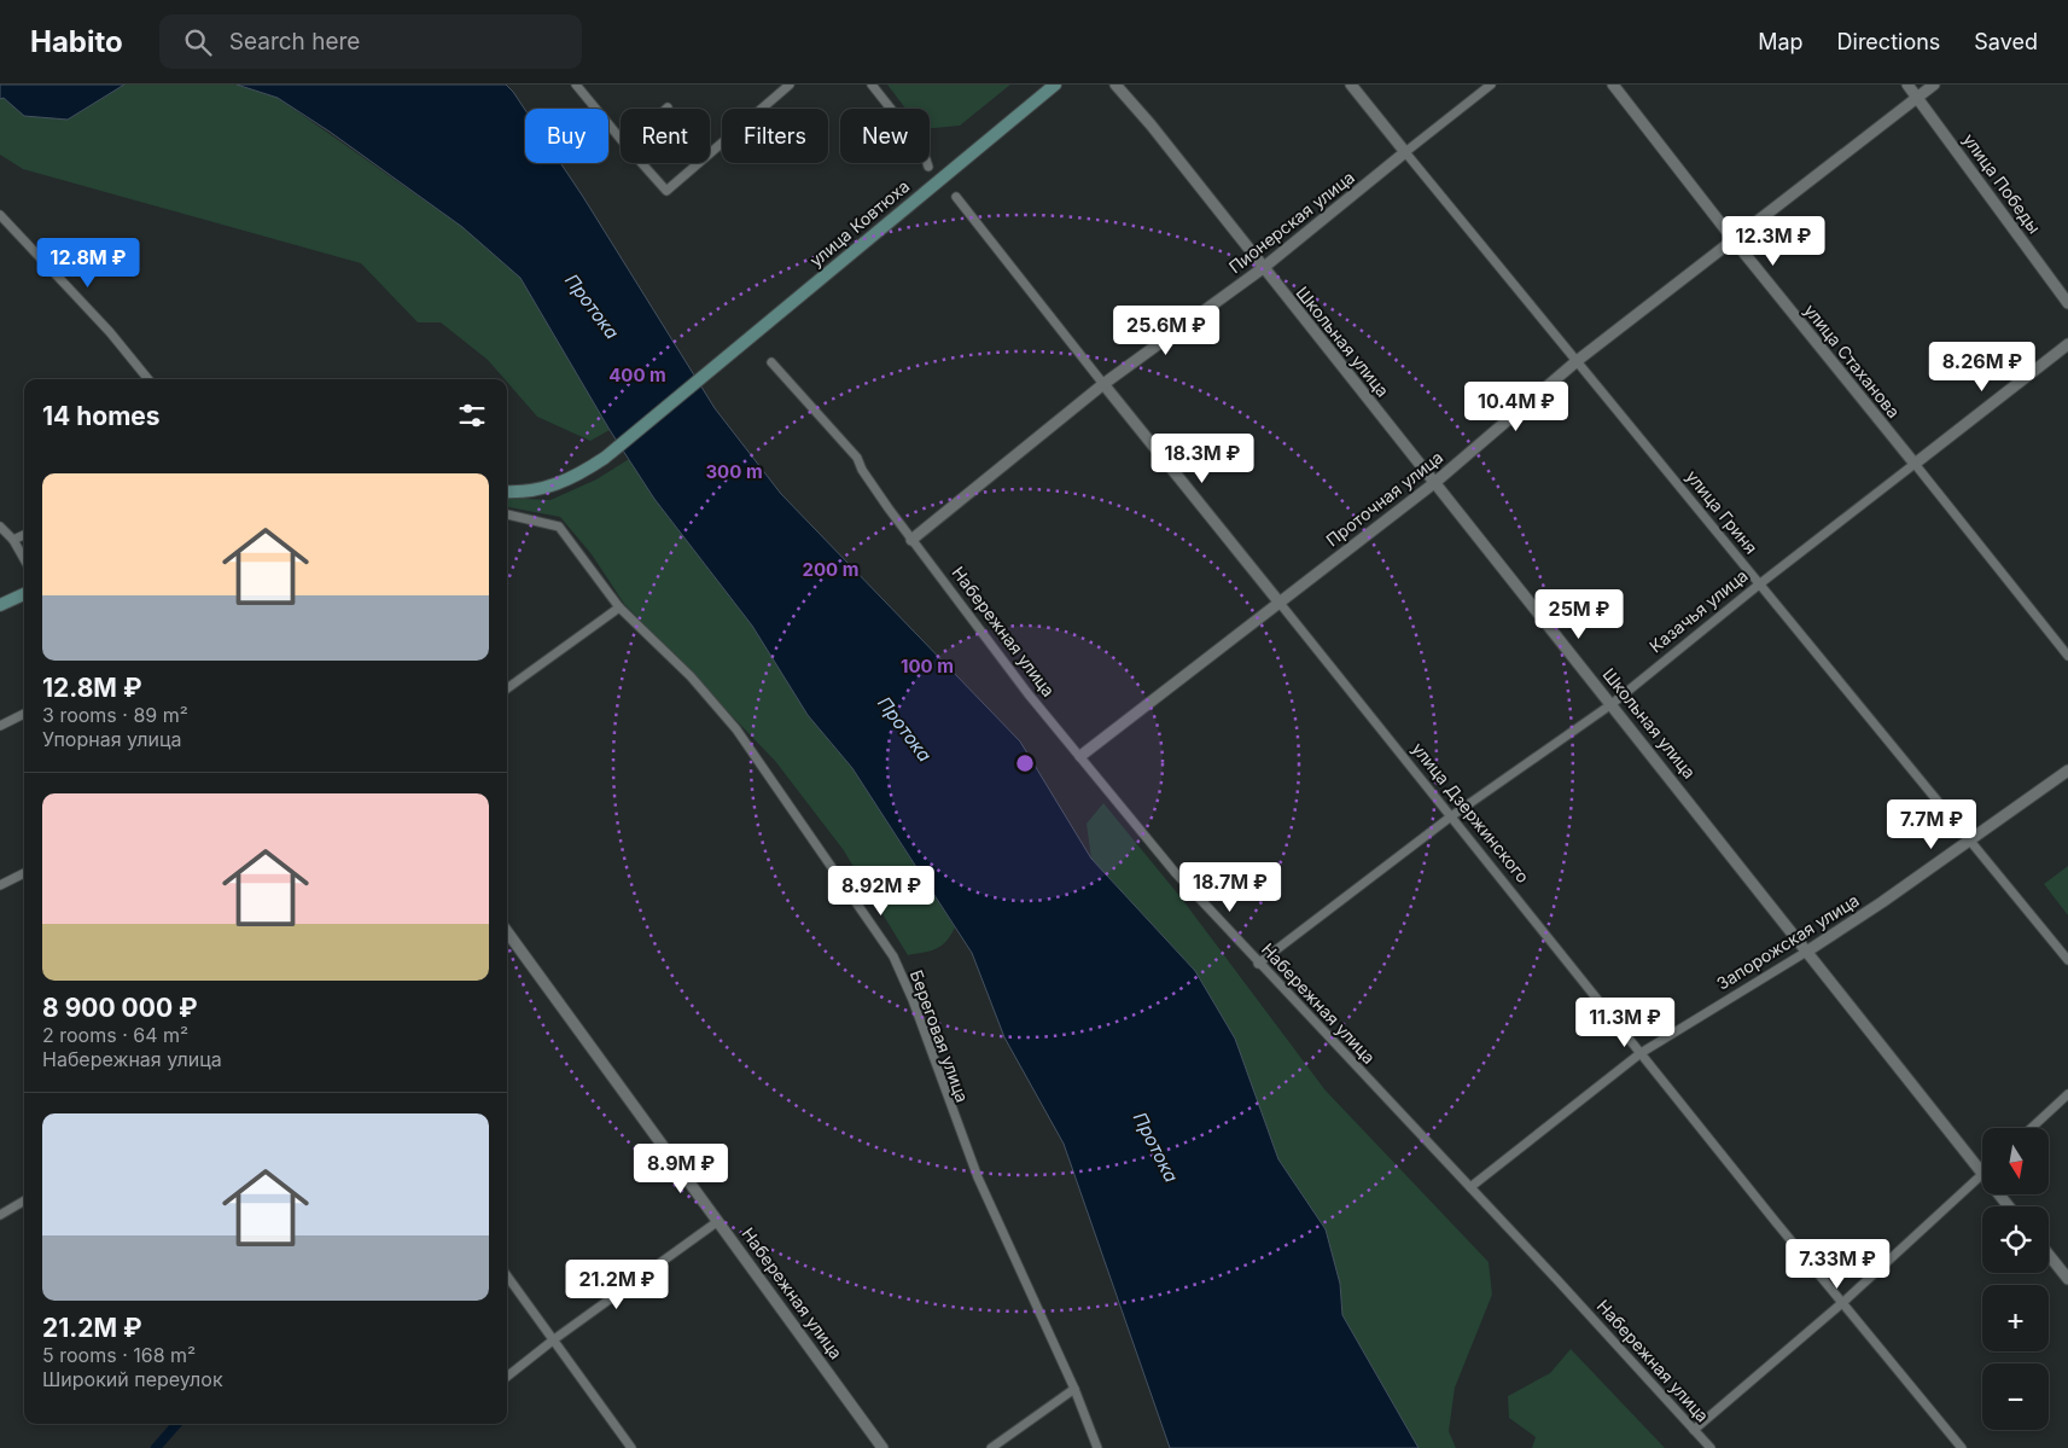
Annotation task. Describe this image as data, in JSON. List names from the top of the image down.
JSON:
{
  "streets": {
    "main road": ["улица Ковтюха"],
    "street": [
      "улица Победы",
      "Пионерская улица",
      "Школьная улица",
      "улица Стаханова",
      "Проточная улица",
      "улица Гриня",
      "Казачья улица",
      "Набережная улица",
      "улица Дзержинского",
      "Запорожская улица",
      "Береговая улица"
    ]
  },
  "crossings": [
    ["улица Победы", "Проточная улица"],
    ["Пионерская улица", "Школьная улица"],
    ["Пионерская улица", "улица Гриня"],
    ["Пионерская улица", "Набережная улица"],
    ["Пионерская улица", "улица Дзержинского"],
    ["Школьная улица", "Проточная улица"],
    ["Школьная улица", "Казачья улица"],
    ["Школьная улица", "Запорожская улица"],
    ["улица Стаханова", "Проточная улица"],
    ["улица Стаханова", "Казачья улица"],
    ["Проточная улица", "улица Гриня"],
    ["Проточная улица", "Набережная улица"],
    ["Проточная улица", "улица Дзержинского"],
    ["улица Гриня", "Казачья улица"],
    ["улица Гриня", "Запорожская улица"],
    ["Казачья улица", "Набережная улица"],
    ["Казачья улица", "улица Дзержинского"],
    ["Набережная улица", "Запорожская улица"],
    ["улица Дзержинского", "Запорожская улица"]
  ],
  "water": ["Протока"],
  "north": "bottom",
  "page": {
    "header": "Habito",
    "search": "Search here",
    "nav": ["Map", "Directions", "Saved"],
    "chip": [
      "Buy",
      "Rent",
      "Filters",
      "New"
    ],
    "price": [
      "12.3M ₽",
      "12.8M ₽",
      "25.6M ₽",
      "8.26M ₽",
      "10.4M ₽",
      "18.3M ₽",
      "25M ₽",
      "7.7M ₽",
      "18.7M ₽",
      "8.92M ₽",
      "11.3M ₽",
      "8.9M ₽",
      "7.33M ₽",
      "21.2M ₽"
    ],
    "heading": "14 homes",
    "list": [
      {
        "name": "12.8M ₽",
        "note": "3 rooms · 89 m² · Упорная улица"
      },
      {
        "name": "8 900 000 ₽",
        "note": "2 rooms · 64 m² · Набережная улица"
      },
      {
        "name": "21.2M ₽",
        "note": "5 rooms · 168 m² · Широкий переулок"
      }
    ],
    "map_buttons": ["+", "−"]
  },
  "rings": [
    "400 m",
    "300 m",
    "200 m",
    "100 m"
  ]
}
